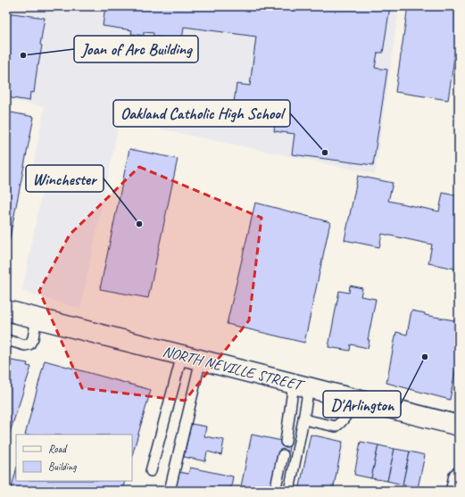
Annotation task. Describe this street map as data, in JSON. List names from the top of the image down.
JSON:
{
  "streets": {
    "street": ["NORTH NEVILLE STREET"]
  },
  "places": [
    "Joan of Arc Building",
    "Oakland Catholic High School",
    "Winchester",
    "D'Arlington"
  ],
  "legend": ["Road", "Building"]
}
